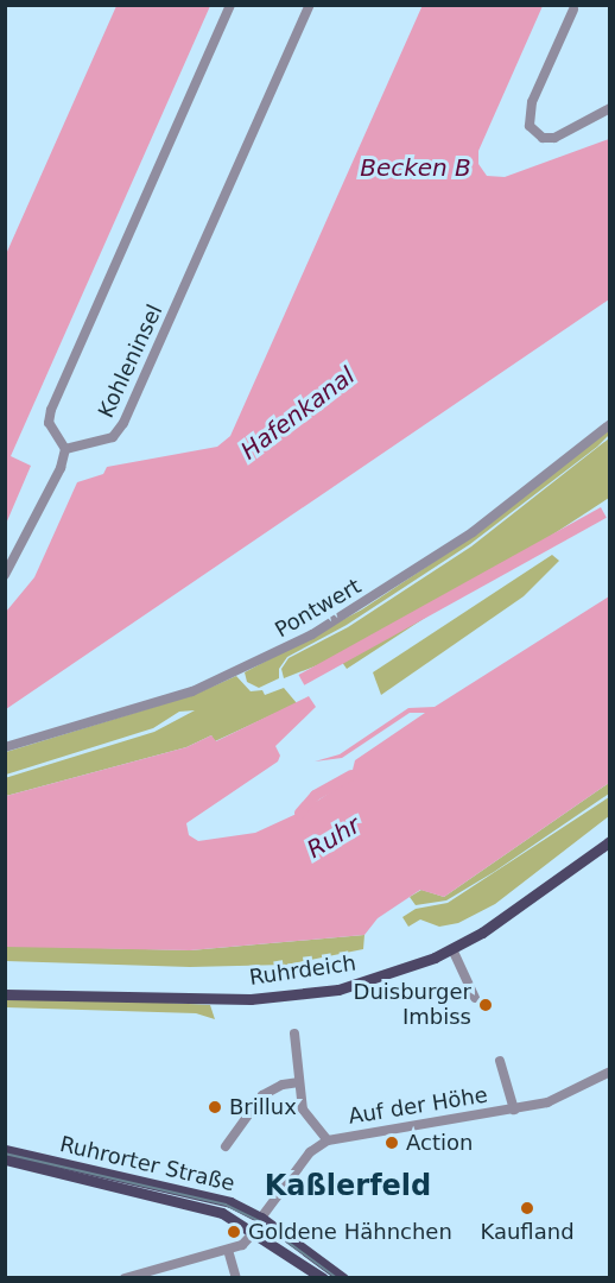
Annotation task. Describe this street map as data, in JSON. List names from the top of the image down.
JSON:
{
  "streets": {
    "main road": ["Ruhrdeich", "Ruhrorter Straße"],
    "street": ["Kohleninsel", "Pontwert", "Auf der Höhe"]
  },
  "crossings": [
    ["Auf der Höhe", "Ruhrorter Straße"]
  ],
  "districts": ["Kaßlerfeld"],
  "water": ["Becken B", "Hafenkanal", "Ruhr"],
  "places": [
    "Duisburger Imbiss",
    "Brillux",
    "Action",
    "Kaufland",
    "Goldene Hähnchen"
  ]
}
